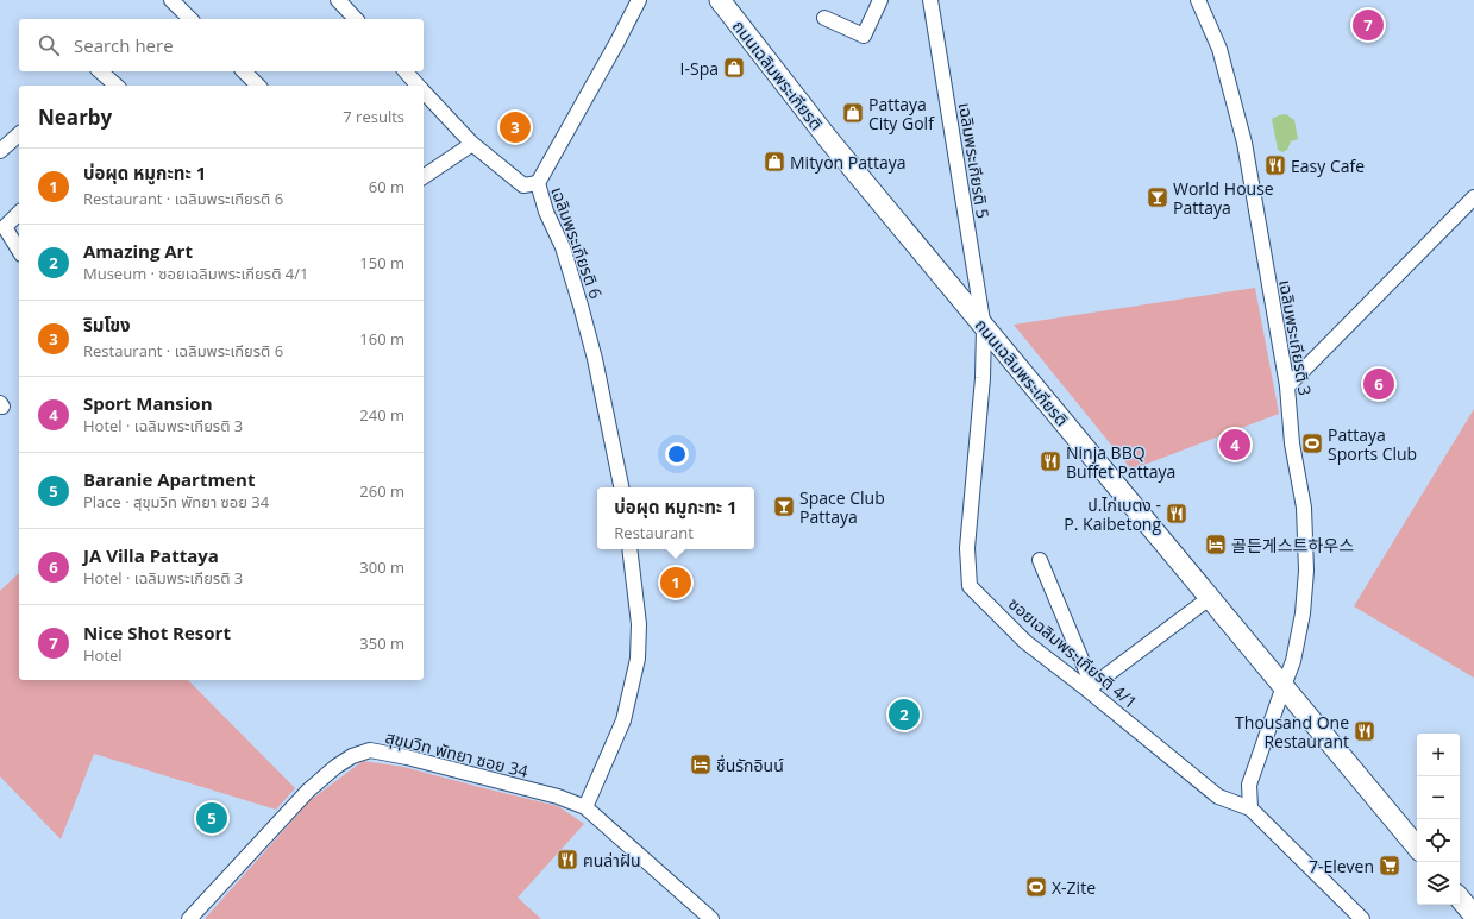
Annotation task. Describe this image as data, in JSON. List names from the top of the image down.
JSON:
{
  "streets": {
    "main road": ["ถนนเฉลิมพระเกียรติ"],
    "street": [
      "เฉลิมพระเกียรติ 5",
      "เฉลิมพระเกียรติ 6",
      "เฉลิมพระเกียรติ 3",
      "ซอยเฉลิมพระเกียรติ 4/1",
      "สุขุมวิท พัทยา ซอย 34"
    ]
  },
  "crossings": [
    ["ถนนเฉลิมพระเกียรติ", "เฉลิมพระเกียรติ 5"],
    ["ถนนเฉลิมพระเกียรติ", "เฉลิมพระเกียรติ 3"],
    ["ถนนเฉลิมพระเกียรติ", "ซอยเฉลิมพระเกียรติ 4/1"],
    ["เฉลิมพระเกียรติ 5", "ซอยเฉลิมพระเกียรติ 4/1"],
    ["เฉลิมพระเกียรติ 3", "ซอยเฉลิมพระเกียรติ 4/1"]
  ],
  "places": {
    "shop": ["I-Spa", "Pattaya City Golf", "Mityon Pattaya"],
    "restaurant": [
      "Easy Cafe",
      "Ninja BBQ Buffet Pattaya",
      "ป.ไก่เบตง - P. Kaibetong",
      "Thousand One Restaurant",
      "ฅนล่าฝัน"
    ],
    "bar": ["World House Pattaya", "Space Club Pattaya"],
    "sports": ["Pattaya Sports Club", "X-Zite"],
    "hotel": ["골든게스트하우스", "ชื่นรักอินน์"],
    "supermarket": ["7-Eleven"]
  },
  "page": {
    "pins": [
      "7",
      "3",
      "6",
      "4",
      "1",
      "2",
      "5"
    ],
    "search": "Search here",
    "heading": ["Nearby", "7 results"],
    "list": [
      {
        "mark": "1",
        "name": "บ่อผุด หมูกะทะ 1",
        "note": "Restaurant · เฉลิมพระเกียรติ 6",
        "value": "60 m"
      },
      {
        "mark": "2",
        "name": "Amazing Art",
        "note": "Museum · ซอยเฉลิมพระเกียรติ 4/1",
        "value": "150 m"
      },
      {
        "mark": "3",
        "name": "ริมโขง",
        "note": "Restaurant · เฉลิมพระเกียรติ 6",
        "value": "160 m"
      },
      {
        "mark": "4",
        "name": "Sport Mansion",
        "note": "Hotel · เฉลิมพระเกียรติ 3",
        "value": "240 m"
      },
      {
        "mark": "5",
        "name": "Baranie Apartment",
        "note": "Place · สุขุมวิท พัทยา ซอย 34",
        "value": "260 m"
      },
      {
        "mark": "6",
        "name": "JA Villa Pattaya",
        "note": "Hotel · เฉลิมพระเกียรติ 3",
        "value": "300 m"
      },
      {
        "mark": "7",
        "name": "Nice Shot Resort",
        "note": "Hotel",
        "value": "350 m"
      }
    ],
    "popup": ["บ่อผุด หมูกะทะ 1", "Restaurant"],
    "map_buttons": ["+", "−"]
  }
}
